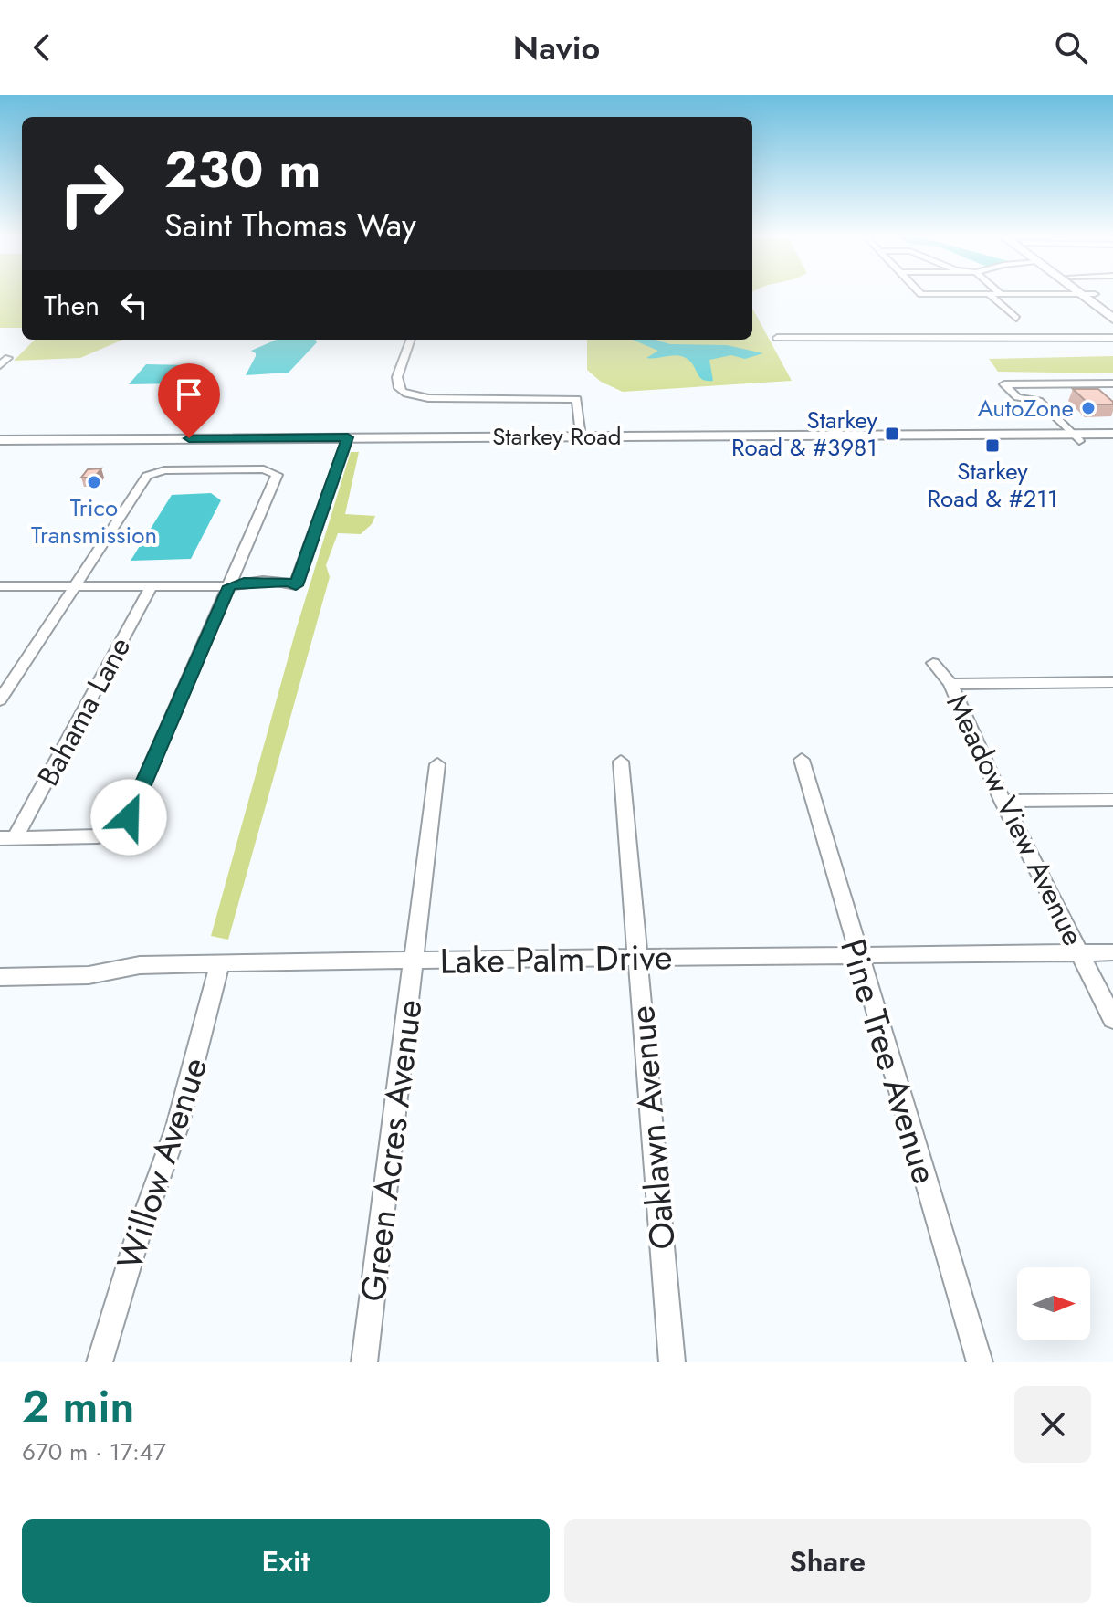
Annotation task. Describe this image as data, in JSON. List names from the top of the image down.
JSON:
{
  "streets": {
    "main road": ["Starkey Road"],
    "street": [
      "Bahama Lane",
      "Meadow View Avenue",
      "Lake Palm Drive",
      "Pine Tree Avenue",
      "Oaklawn Avenue",
      "Green Acres Avenue",
      "Willow Avenue"
    ]
  },
  "crossings": [
    ["Meadow View Avenue", "Lake Palm Drive"],
    ["Lake Palm Drive", "Pine Tree Avenue"],
    ["Lake Palm Drive", "Oaklawn Avenue"],
    ["Lake Palm Drive", "Green Acres Avenue"],
    ["Lake Palm Drive", "Willow Avenue"]
  ],
  "places": {
    "other": ["AutoZone", "Trico Transmission"],
    "transit": ["Starkey Road & #3981", "Starkey Road & #211"]
  },
  "north": "right",
  "page": {
    "header": "Navio",
    "turn": ["230 m", "Saint Thomas Way"],
    "then": "Then",
    "heading": ["2 min", "670 m · 17:47"],
    "buttons": ["Exit", "Share"]
  }
}
